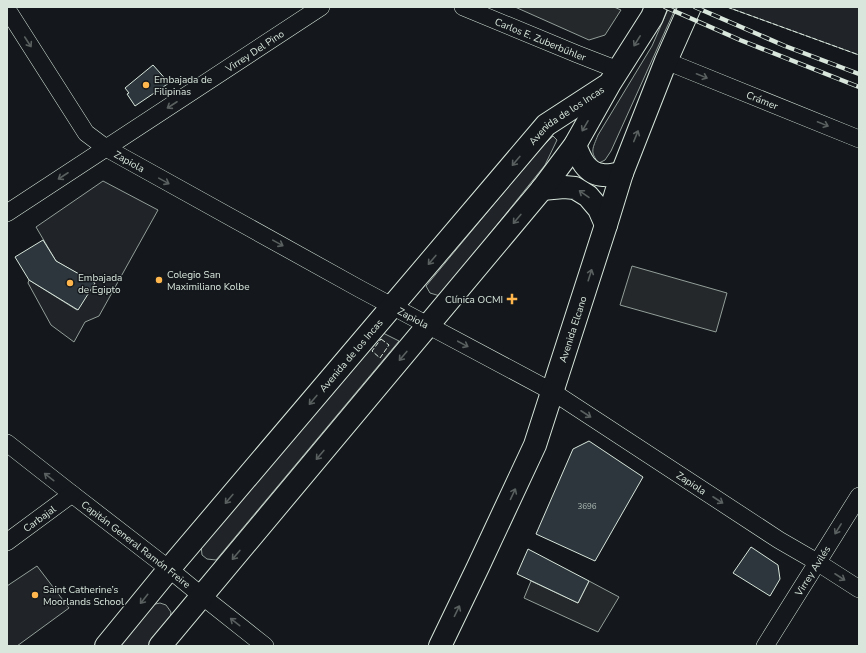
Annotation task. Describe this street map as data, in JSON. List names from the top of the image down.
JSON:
{
  "streets": {
    "main road": ["Avenida de los Incas", "Avenida Elcano"],
    "street": [
      "Carlos E. Zuberbühler",
      "Virrey Del Pino",
      "Crámer",
      "Zapiola",
      "Carbajal",
      "Capitán General Ramón Freire",
      "Virrey Avilés"
    ]
  },
  "crossings": [
    ["Carlos E. Zuberbühler", "Avenida de los Incas"],
    ["Virrey Del Pino", "Zapiola"],
    ["Crámer", "Avenida Elcano"],
    ["Avenida de los Incas", "Zapiola"],
    ["Avenida de los Incas", "Capitán General Ramón Freire"],
    ["Zapiola", "Avenida Elcano"],
    ["Zapiola", "Virrey Avilés"],
    ["Carbajal", "Capitán General Ramón Freire"]
  ],
  "one_way": [
    "Virrey Del Pino",
    "Crámer",
    "Avenida de los Incas",
    "Zapiola",
    "Avenida Elcano",
    "Capitán General Ramón Freire",
    "Virrey Avilés"
  ],
  "places": {
    "other": [
      "Embajada de Filipinas",
      "Colegio San Maximiliano Kolbe",
      "Embajada de Egipto",
      "Saint Catherine’s Moorlands School"
    ],
    "health": ["Clínica OCMI"]
  },
  "house_numbers": ["3696"]
}
